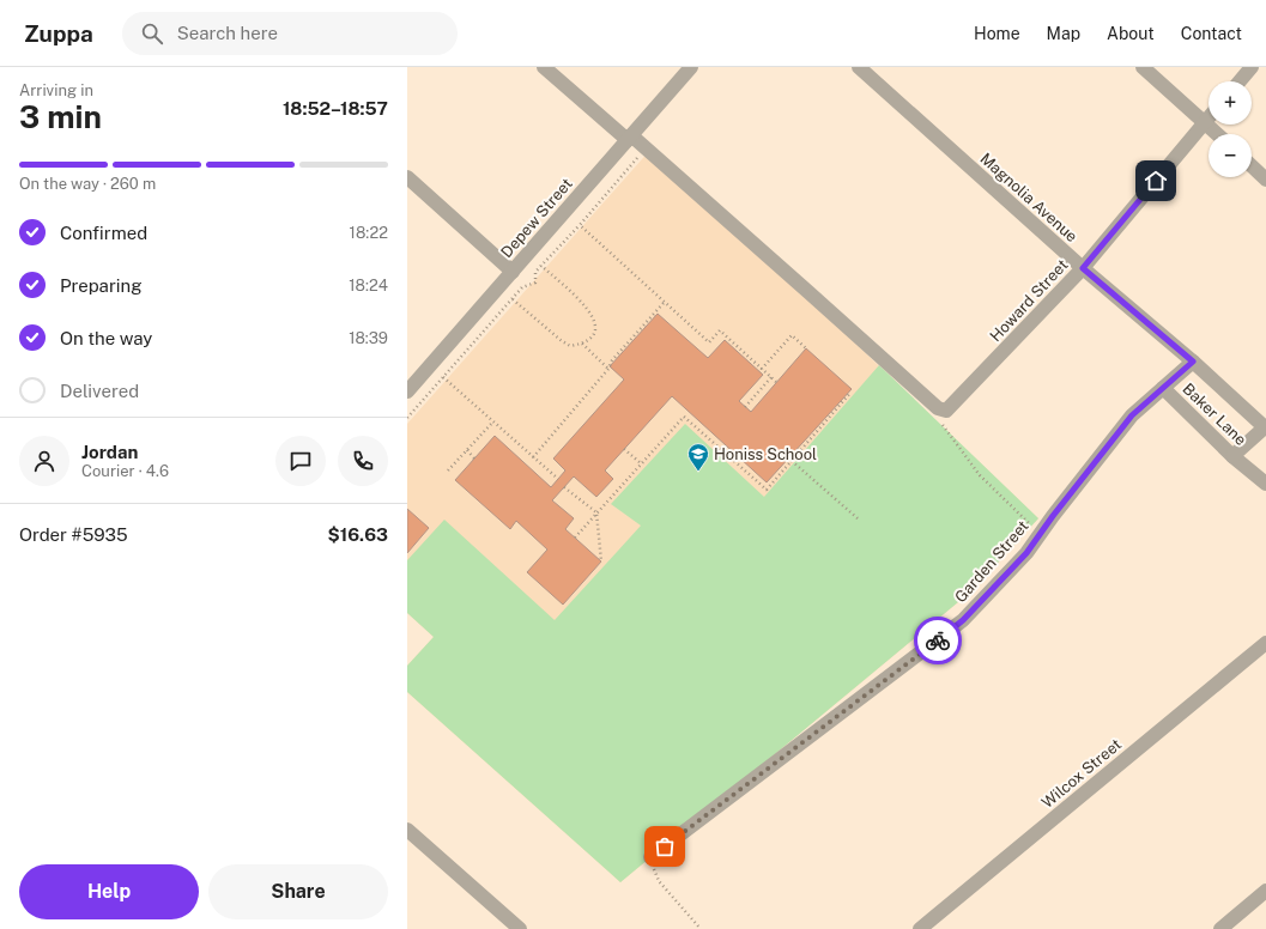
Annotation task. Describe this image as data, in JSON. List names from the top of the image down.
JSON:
{
  "streets": {
    "street": [
      "Magnolia Avenue",
      "Depew Street",
      "Howard Street",
      "Baker Lane",
      "Garden Street",
      "Wilcox Street"
    ]
  },
  "crossings": [
    ["Magnolia Avenue", "Howard Street"],
    ["Magnolia Avenue", "Garden Street"],
    ["Baker Lane", "Garden Street"]
  ],
  "places": {
    "school or university": ["Honiss School"]
  },
  "page": {
    "header": "Zuppa",
    "search": "Search here",
    "nav": [
      "Home",
      "Map",
      "About",
      "Contact"
    ],
    "heading": ["3 min", "Arriving in", "18:52–18:57"],
    "panel": [
      "Jordan",
      "Courier · 4.6",
      "Order #5935",
      "$16.63"
    ],
    "map_buttons": ["+", "−"],
    "bar": "On the way · 260 m",
    "list": [
      ["Confirmed", "18:22"],
      ["Preparing", "18:24"],
      ["On the way", "18:39"],
      "Delivered"
    ],
    "buttons": ["Help", "Share"]
  }
}
